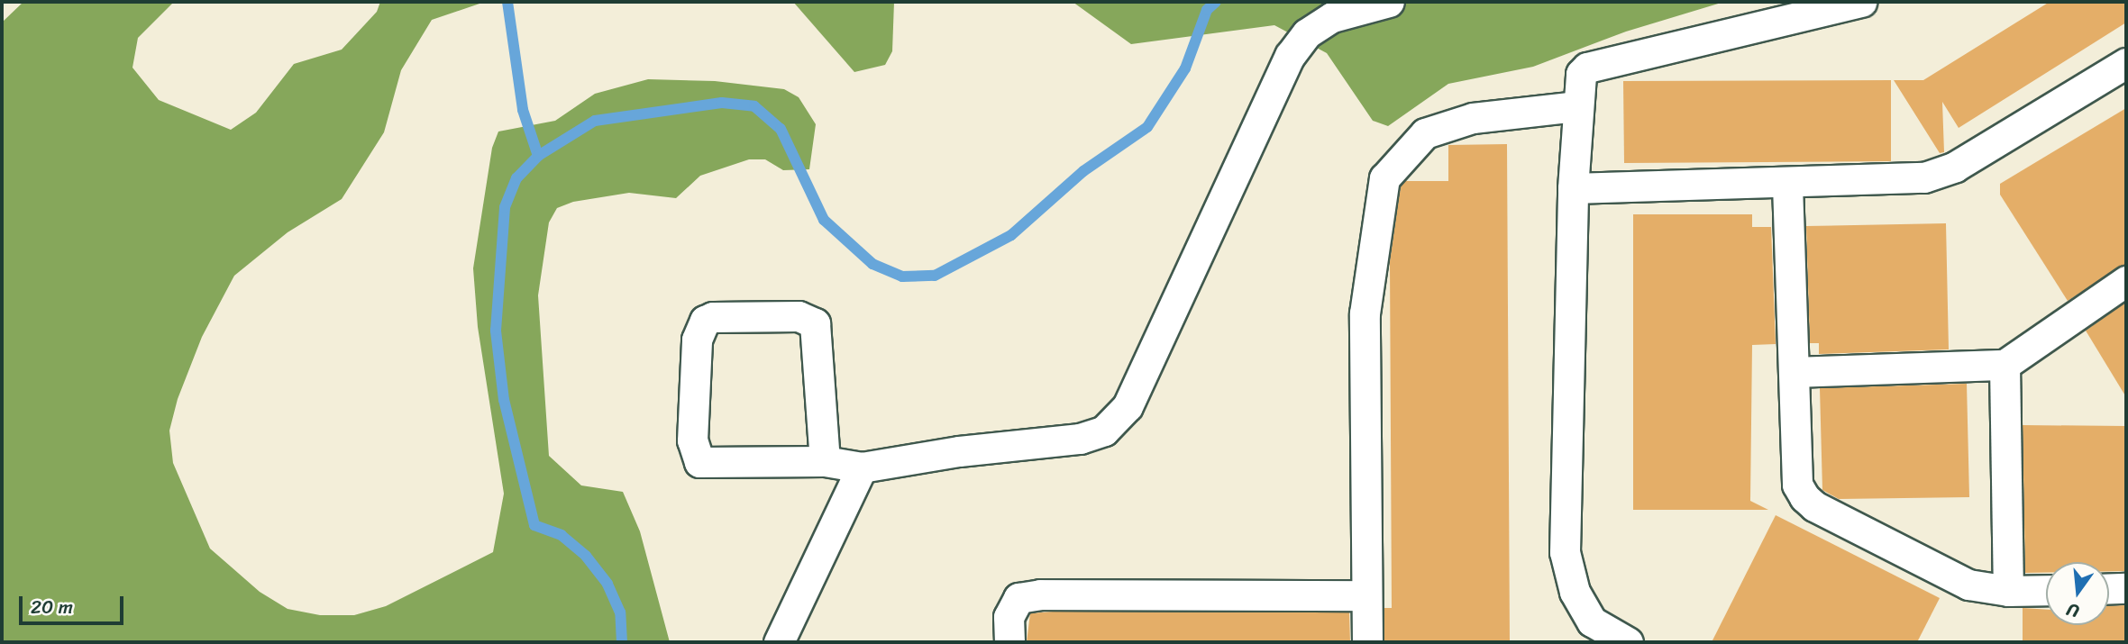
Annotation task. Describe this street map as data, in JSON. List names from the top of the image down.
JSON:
{
  "scale_bar": "20 m",
  "north": "bottom"
}
